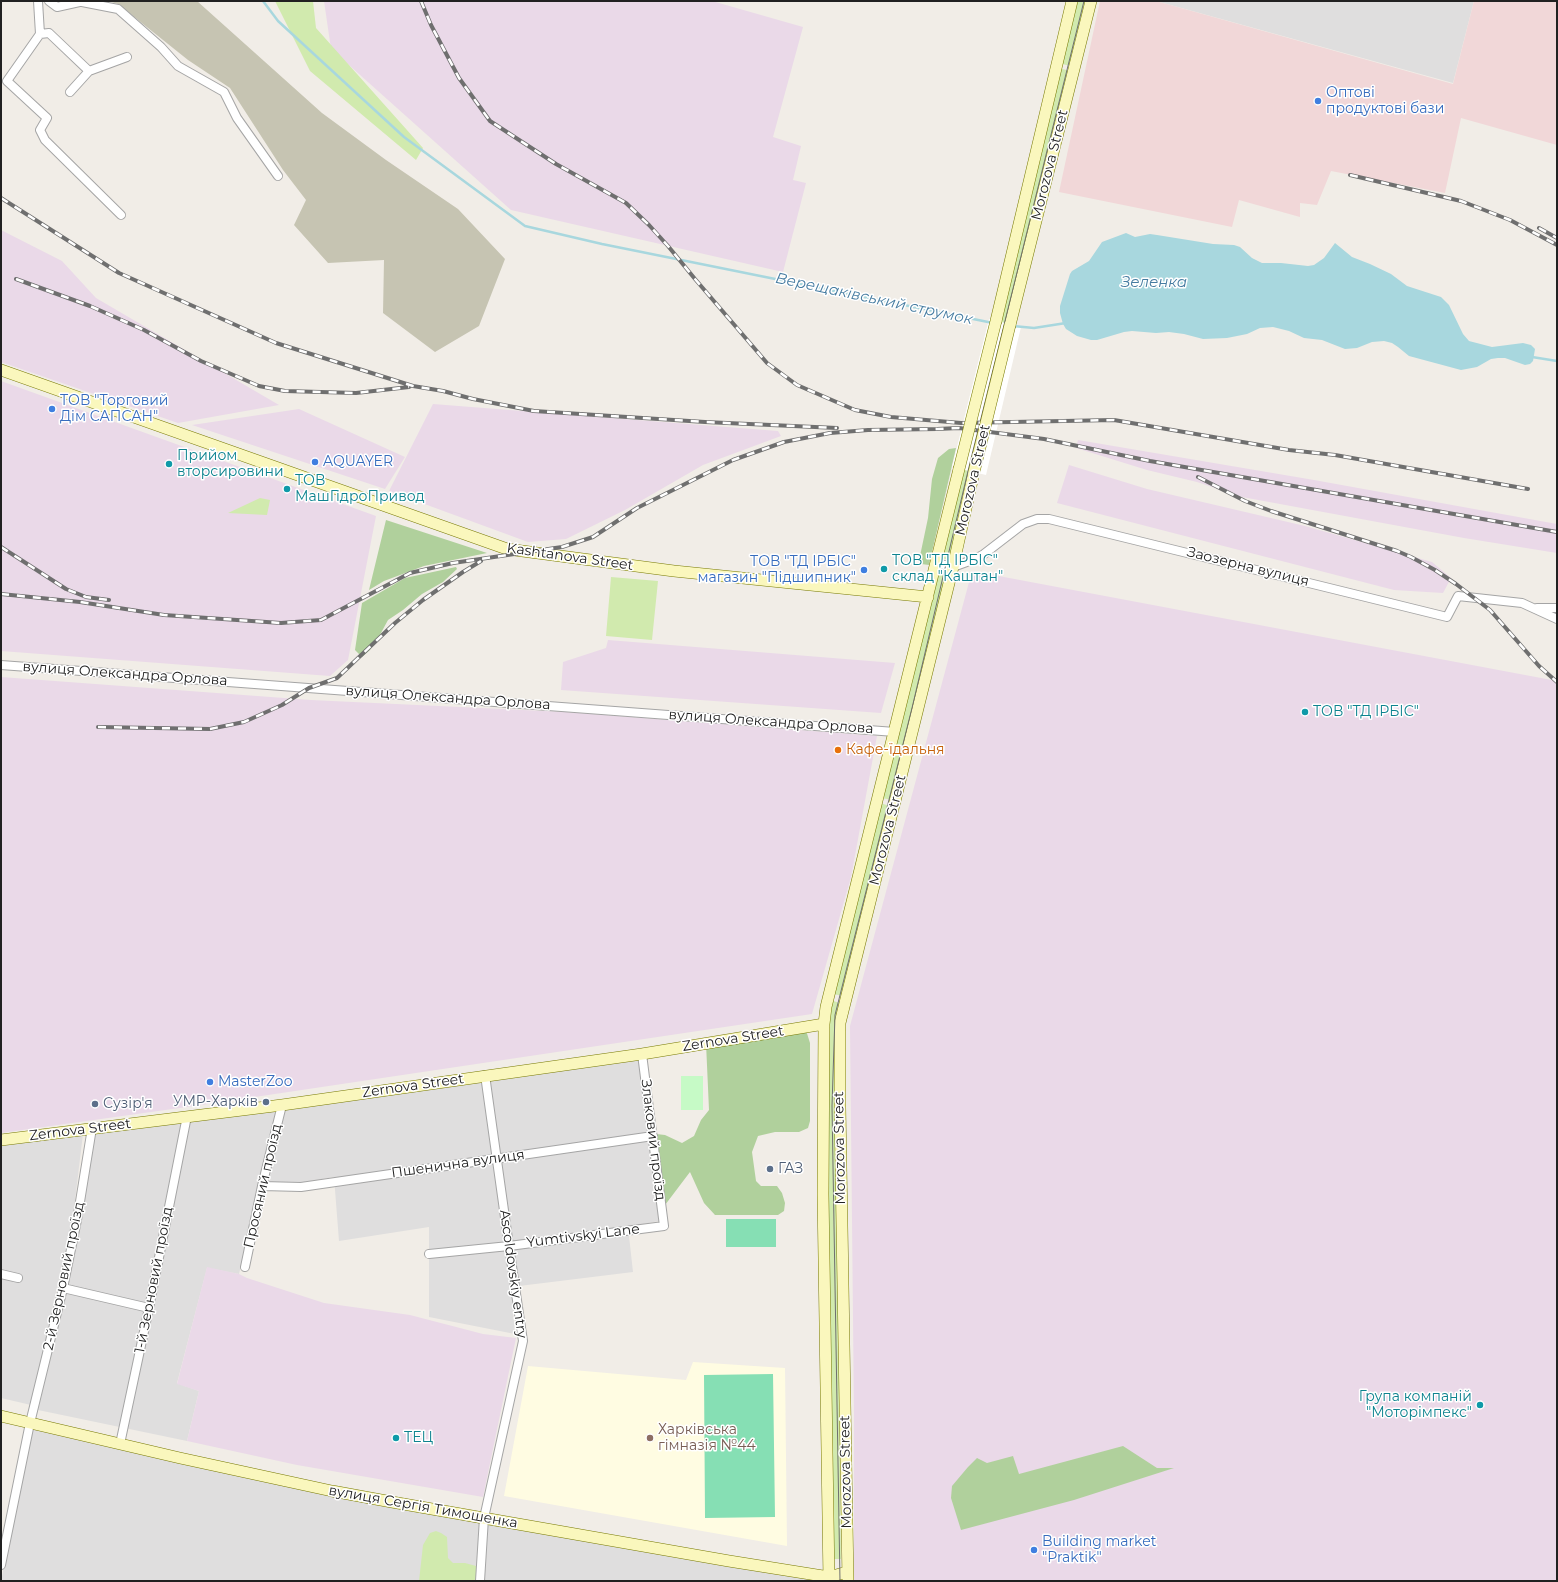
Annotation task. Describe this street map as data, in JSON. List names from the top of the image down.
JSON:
{
  "streets": {
    "main road": [
      "Morozova Street",
      "Kashtanova Street",
      "Zernova Street",
      "вулиця Сергія Тимошенка"
    ],
    "street": [
      "Заозерна вулиця",
      "вулиця Олександра Орлова",
      "Злаковий проїзд",
      "Пшенична вулиця",
      "Просяний проїзд",
      "Yumtivskyi Lane",
      "Ascoldovskiy entry",
      "2-й Зерновий проїзд",
      "1-й Зерновий проїзд"
    ]
  },
  "crossings": [
    ["Morozova Street", "Kashtanova Street"],
    ["Morozova Street", "Заозерна вулиця"],
    ["Morozova Street", "вулиця Олександра Орлова"],
    ["Morozova Street", "Zernova Street"],
    ["Morozova Street", "вулиця Сергія Тимошенка"],
    ["Zernova Street", "Злаковий проїзд"],
    ["Zernova Street", "Просяний проїзд"],
    ["Zernova Street", "Ascoldovskiy entry"],
    ["Zernova Street", "2-й Зерновий проїзд"],
    ["Zernova Street", "1-й Зерновий проїзд"],
    ["Злаковий проїзд", "Пшенична вулиця"],
    ["Злаковий проїзд", "Yumtivskyi Lane"],
    ["Пшенична вулиця", "Просяний проїзд"],
    ["Пшенична вулиця", "Ascoldovskiy entry"],
    ["Yumtivskyi Lane", "Ascoldovskiy entry"],
    ["Ascoldovskiy entry", "вулиця Сергія Тимошенка"],
    ["2-й Зерновий проїзд", "вулиця Сергія Тимошенка"],
    ["1-й Зерновий проїзд", "вулиця Сергія Тимошенка"]
  ],
  "water": ["Зеленка", "Верещаківський струмок"],
  "places": [
    "Оптові продуктові бази",
    "ТОВ \"Торговий Дім САПСАН\"",
    "AQUAYER",
    "Прийом вторсировини",
    "ТОВ МашГідроПривод",
    "ТОВ \"ТД ІРБІС\" склад \"Каштан\"",
    "ТОВ \"ТД ІРБІС\" магазин \"Підшипник\"",
    "ТОВ \"ТД ІРБІС\"",
    "Кафе-їдальня",
    "MasterZoo",
    "УМР-Харків",
    "Сузір'я",
    "ГАЗ",
    "Група компаній \"Моторімпекс\"",
    "ТЕЦ",
    "Харківська гімназія №44",
    "Building market \"Praktik\""
  ]
}
